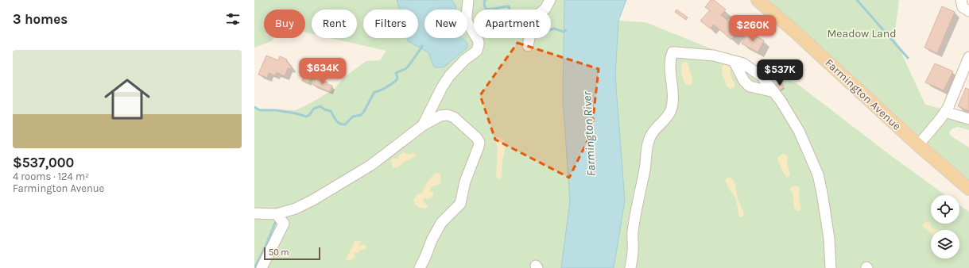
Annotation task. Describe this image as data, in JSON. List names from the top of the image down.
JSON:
{
  "streets": {
    "main road": ["Farmington Avenue"]
  },
  "water": ["Farmington River"],
  "parks": ["Meadow Land"],
  "scale_bar": "50 m",
  "page": {
    "heading": "3 homes",
    "chip": [
      "Buy",
      "Rent",
      "Filters",
      "New",
      "Apartment"
    ],
    "price": ["$260K", "$634K", "$537K"],
    "list": [
      {
        "name": "$537,000",
        "note": "4 rooms · 124 m² · Farmington Avenue"
      }
    ],
    "scale": "50 m"
  }
}
